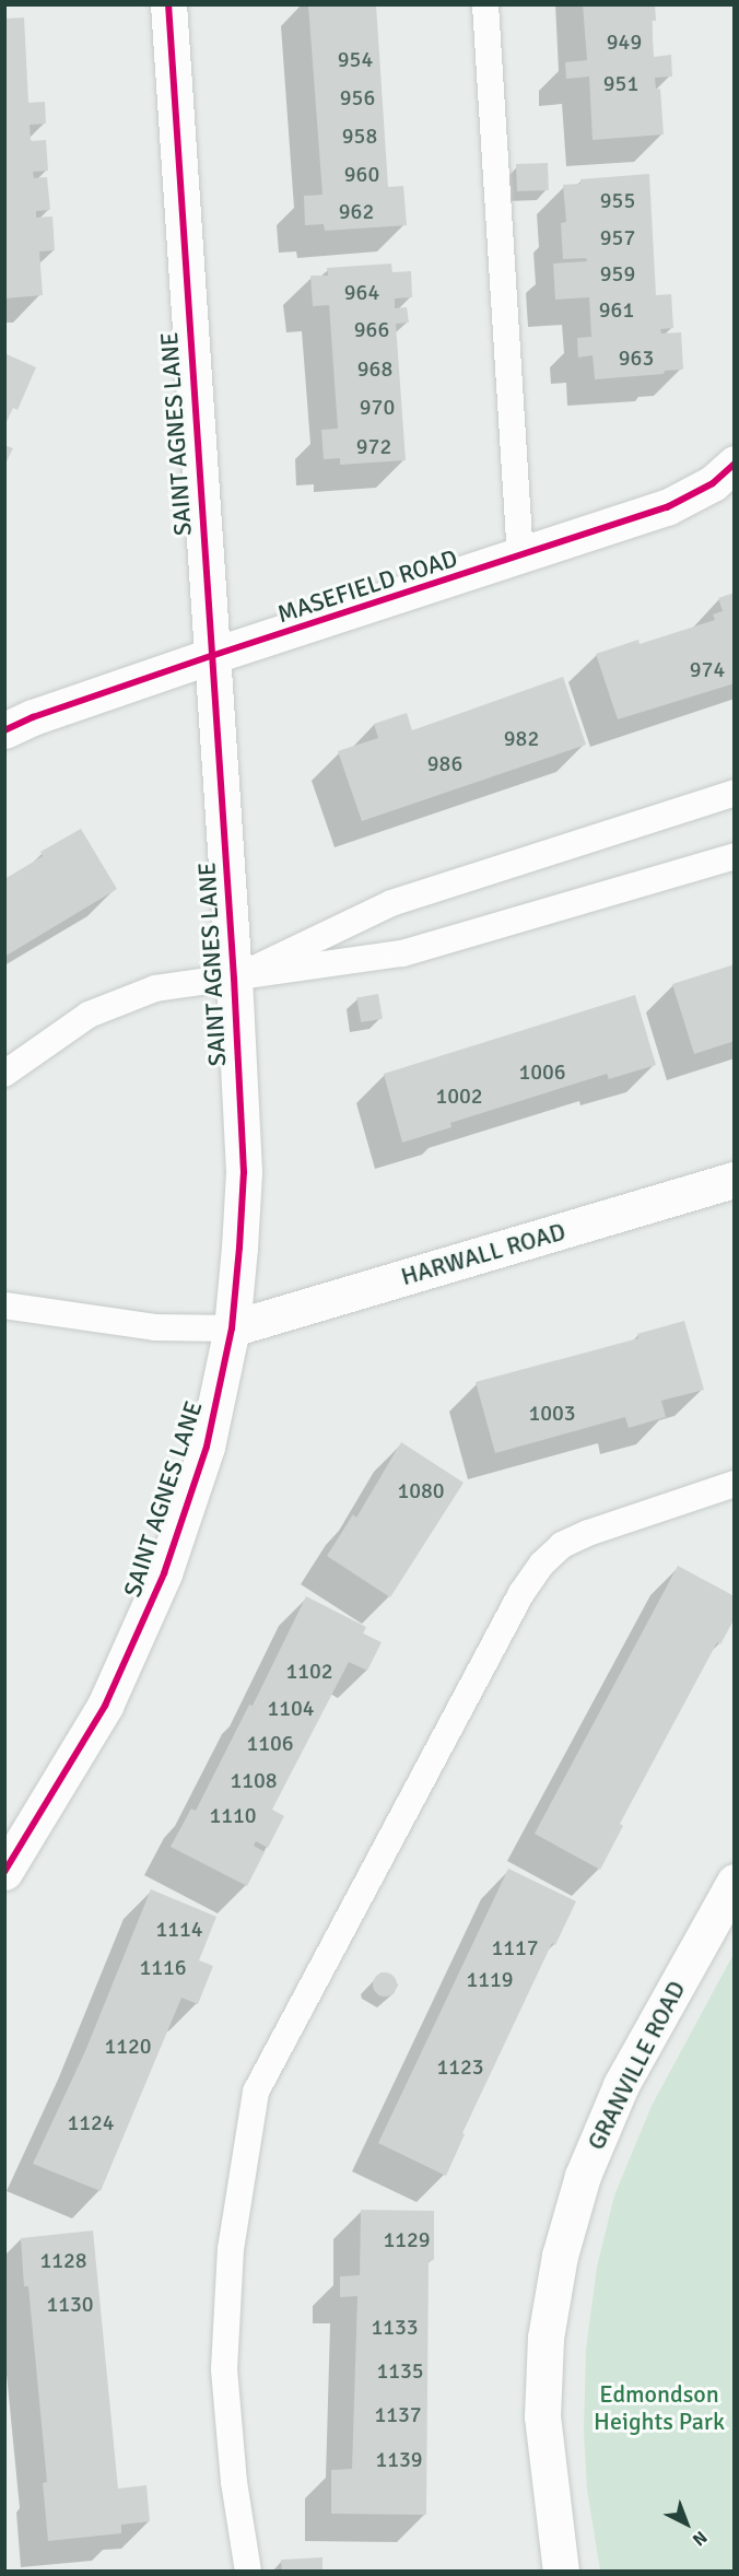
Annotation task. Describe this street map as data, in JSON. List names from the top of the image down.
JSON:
{
  "streets": {
    "street": [
      "SAINT AGNES LANE",
      "MASEFIELD ROAD",
      "HARWALL ROAD",
      "GRANVILLE ROAD"
    ]
  },
  "crossings": [
    ["SAINT AGNES LANE", "MASEFIELD ROAD"],
    ["SAINT AGNES LANE", "HARWALL ROAD"]
  ],
  "parks": ["Edmondson Heights Park"],
  "house_numbers": [
    "949",
    "954",
    "951",
    "956",
    "958",
    "960",
    "955",
    "962",
    "957",
    "959",
    "964",
    "961",
    "966",
    "963",
    "968",
    "970",
    "972",
    "974",
    "982",
    "986",
    "1006",
    "1002",
    "1003",
    "1080",
    "1102",
    "1104",
    "1106",
    "1108",
    "1110",
    "1114",
    "1117",
    "1116",
    "1119",
    "1120",
    "1123",
    "1124",
    "1129",
    "1128",
    "1130",
    "1133",
    "1135",
    "1137",
    "1139"
  ],
  "north": "bottom right"
}
